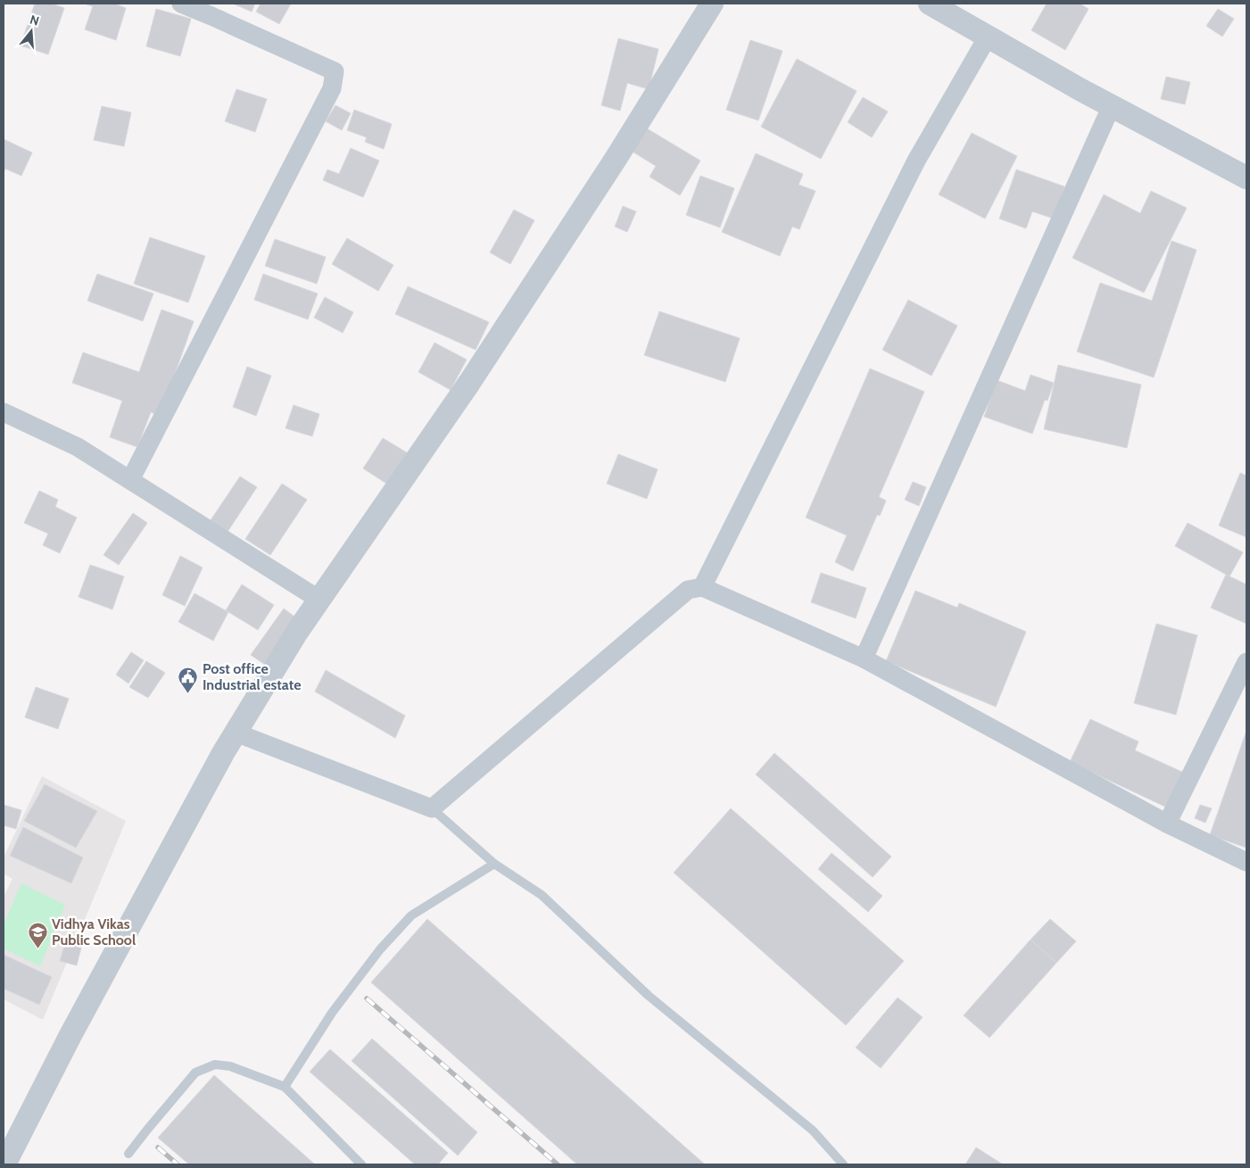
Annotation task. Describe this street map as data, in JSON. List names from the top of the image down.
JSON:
{
  "places": {
    "public building": ["Post office Industrial estate"],
    "school or university": ["Vidhya Vikas Public School"]
  },
  "north": "top"
}
